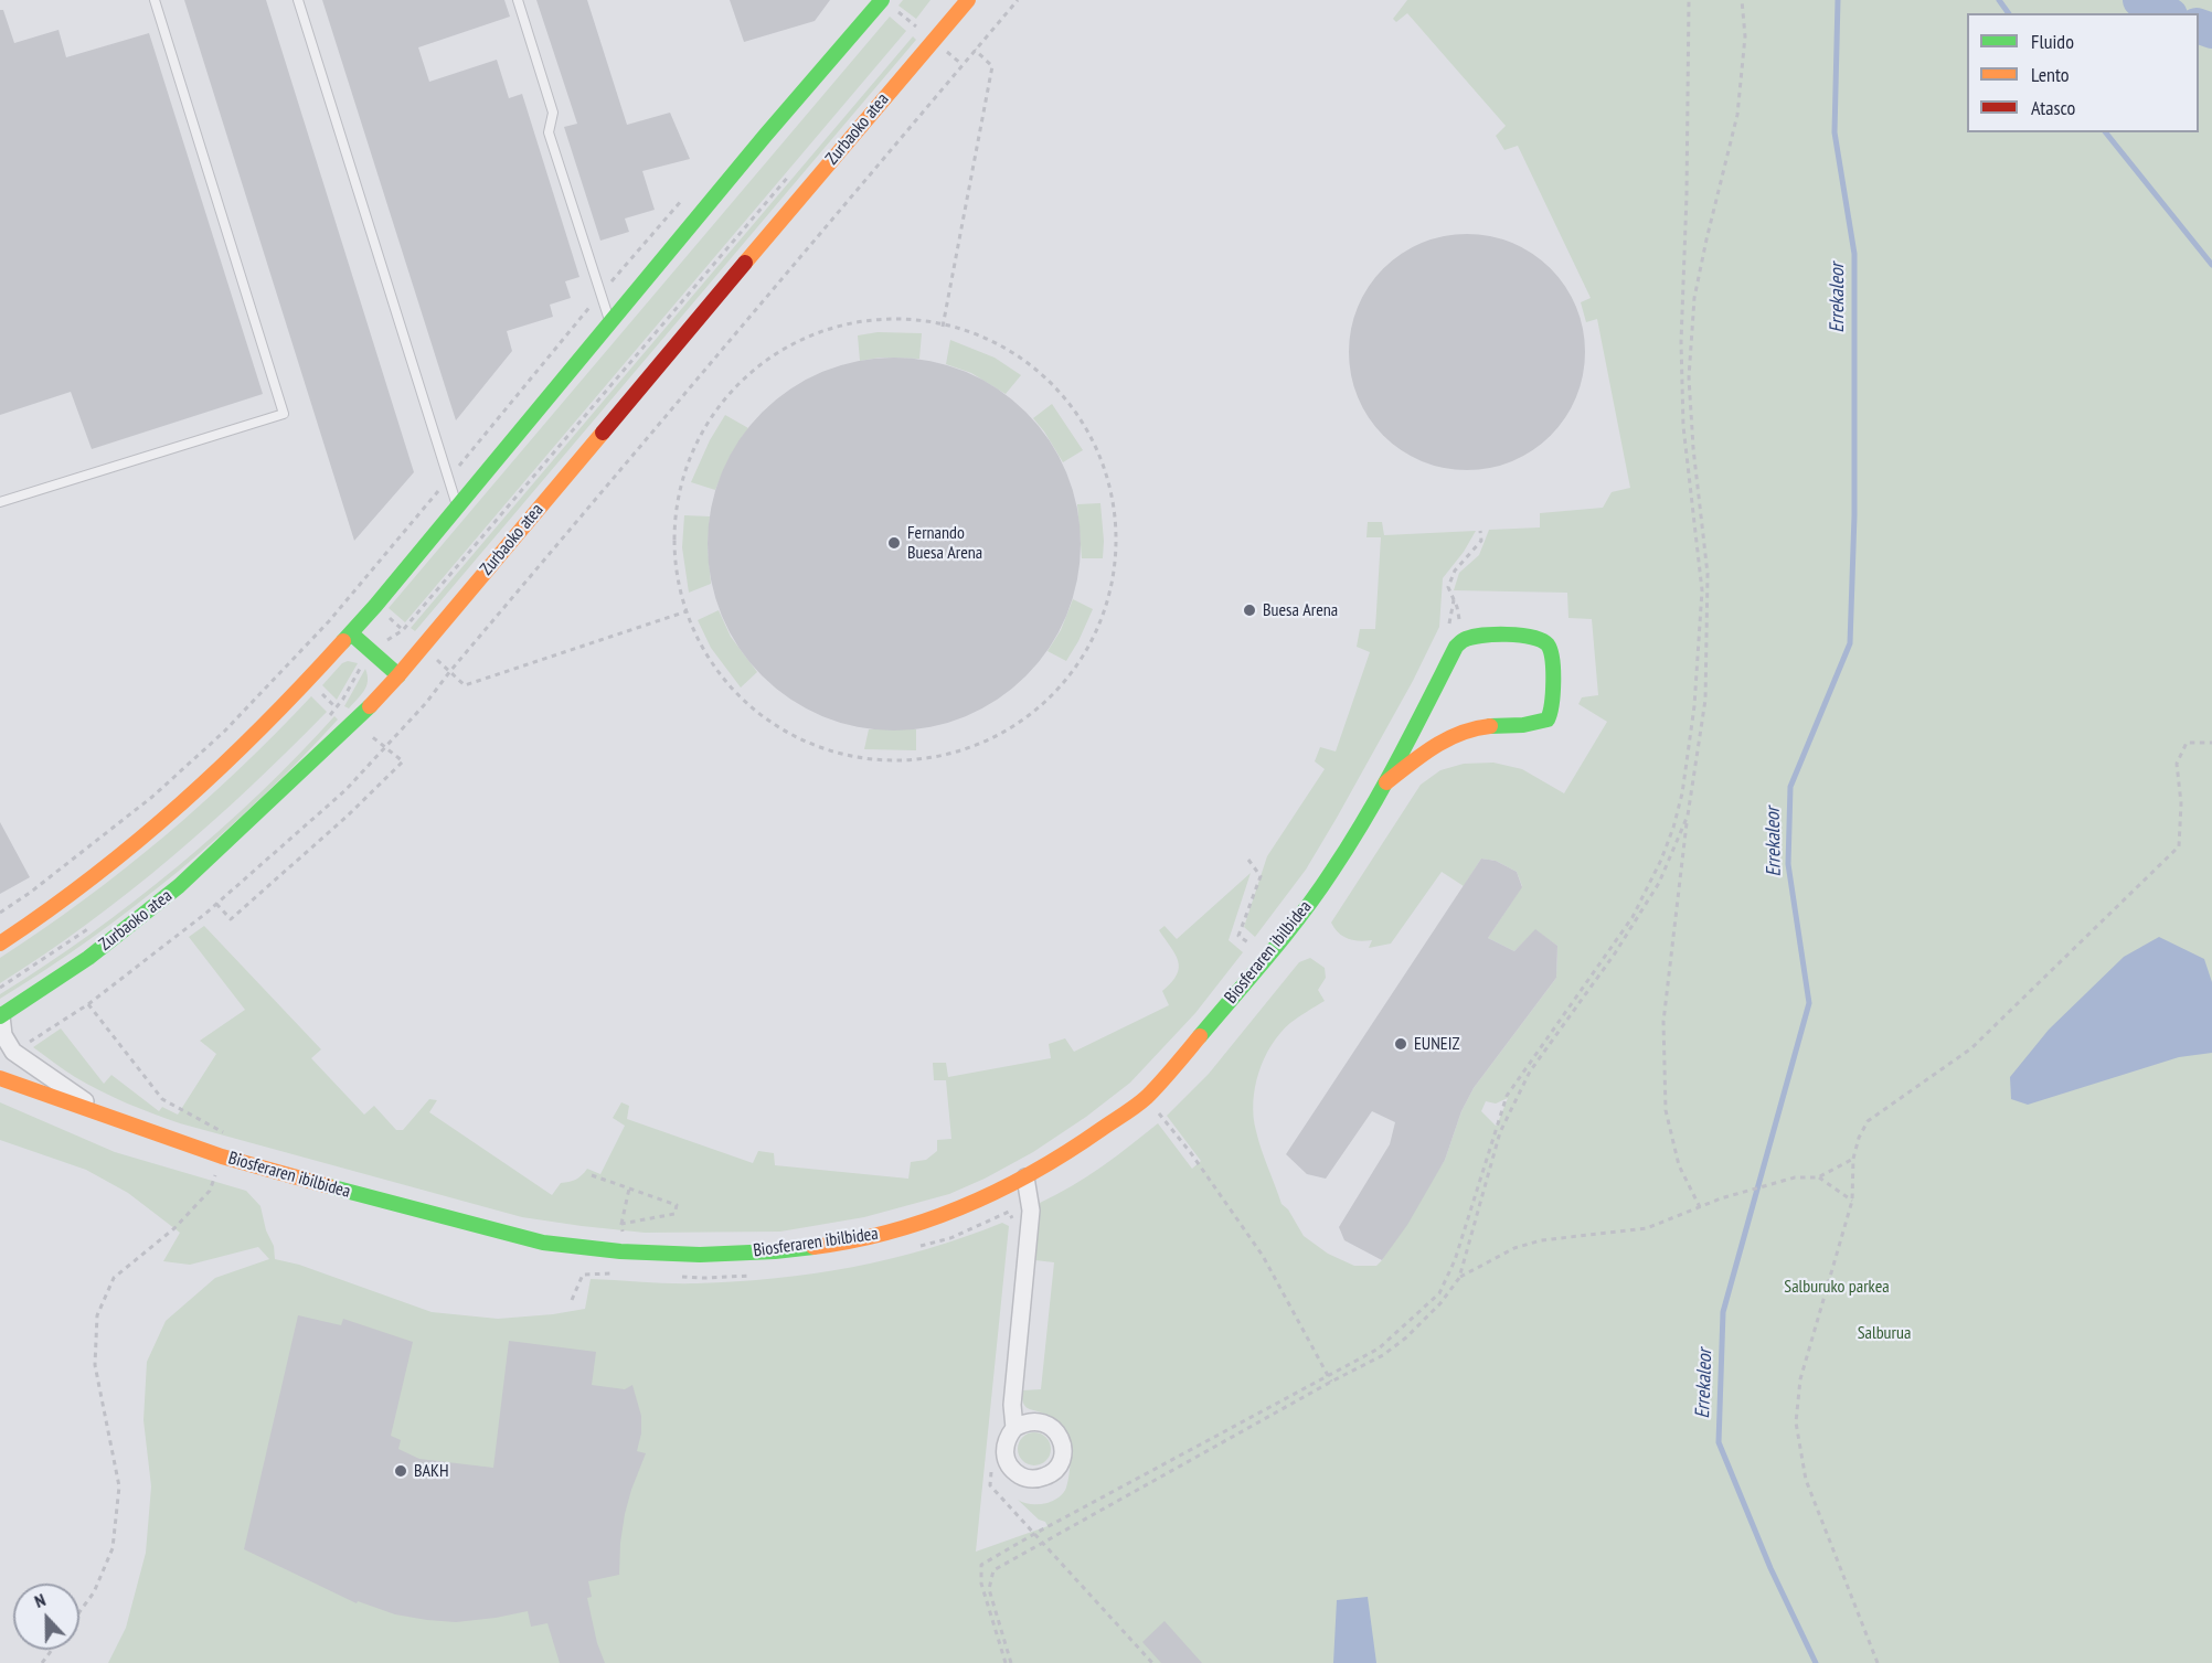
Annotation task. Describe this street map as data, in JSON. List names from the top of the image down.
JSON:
{
  "streets": {
    "street": ["Zurbaoko atea", "Biosferaren ibilbidea"]
  },
  "water": ["Errekaleor"],
  "parks": ["Salburuko parkea", "Salburua"],
  "places": [
    "Fernando Buesa Arena",
    "Buesa Arena",
    "EUNEIZ",
    "BAKH"
  ],
  "legend": ["Fluido", "Lento", "Atasco"],
  "north": "top"
}
